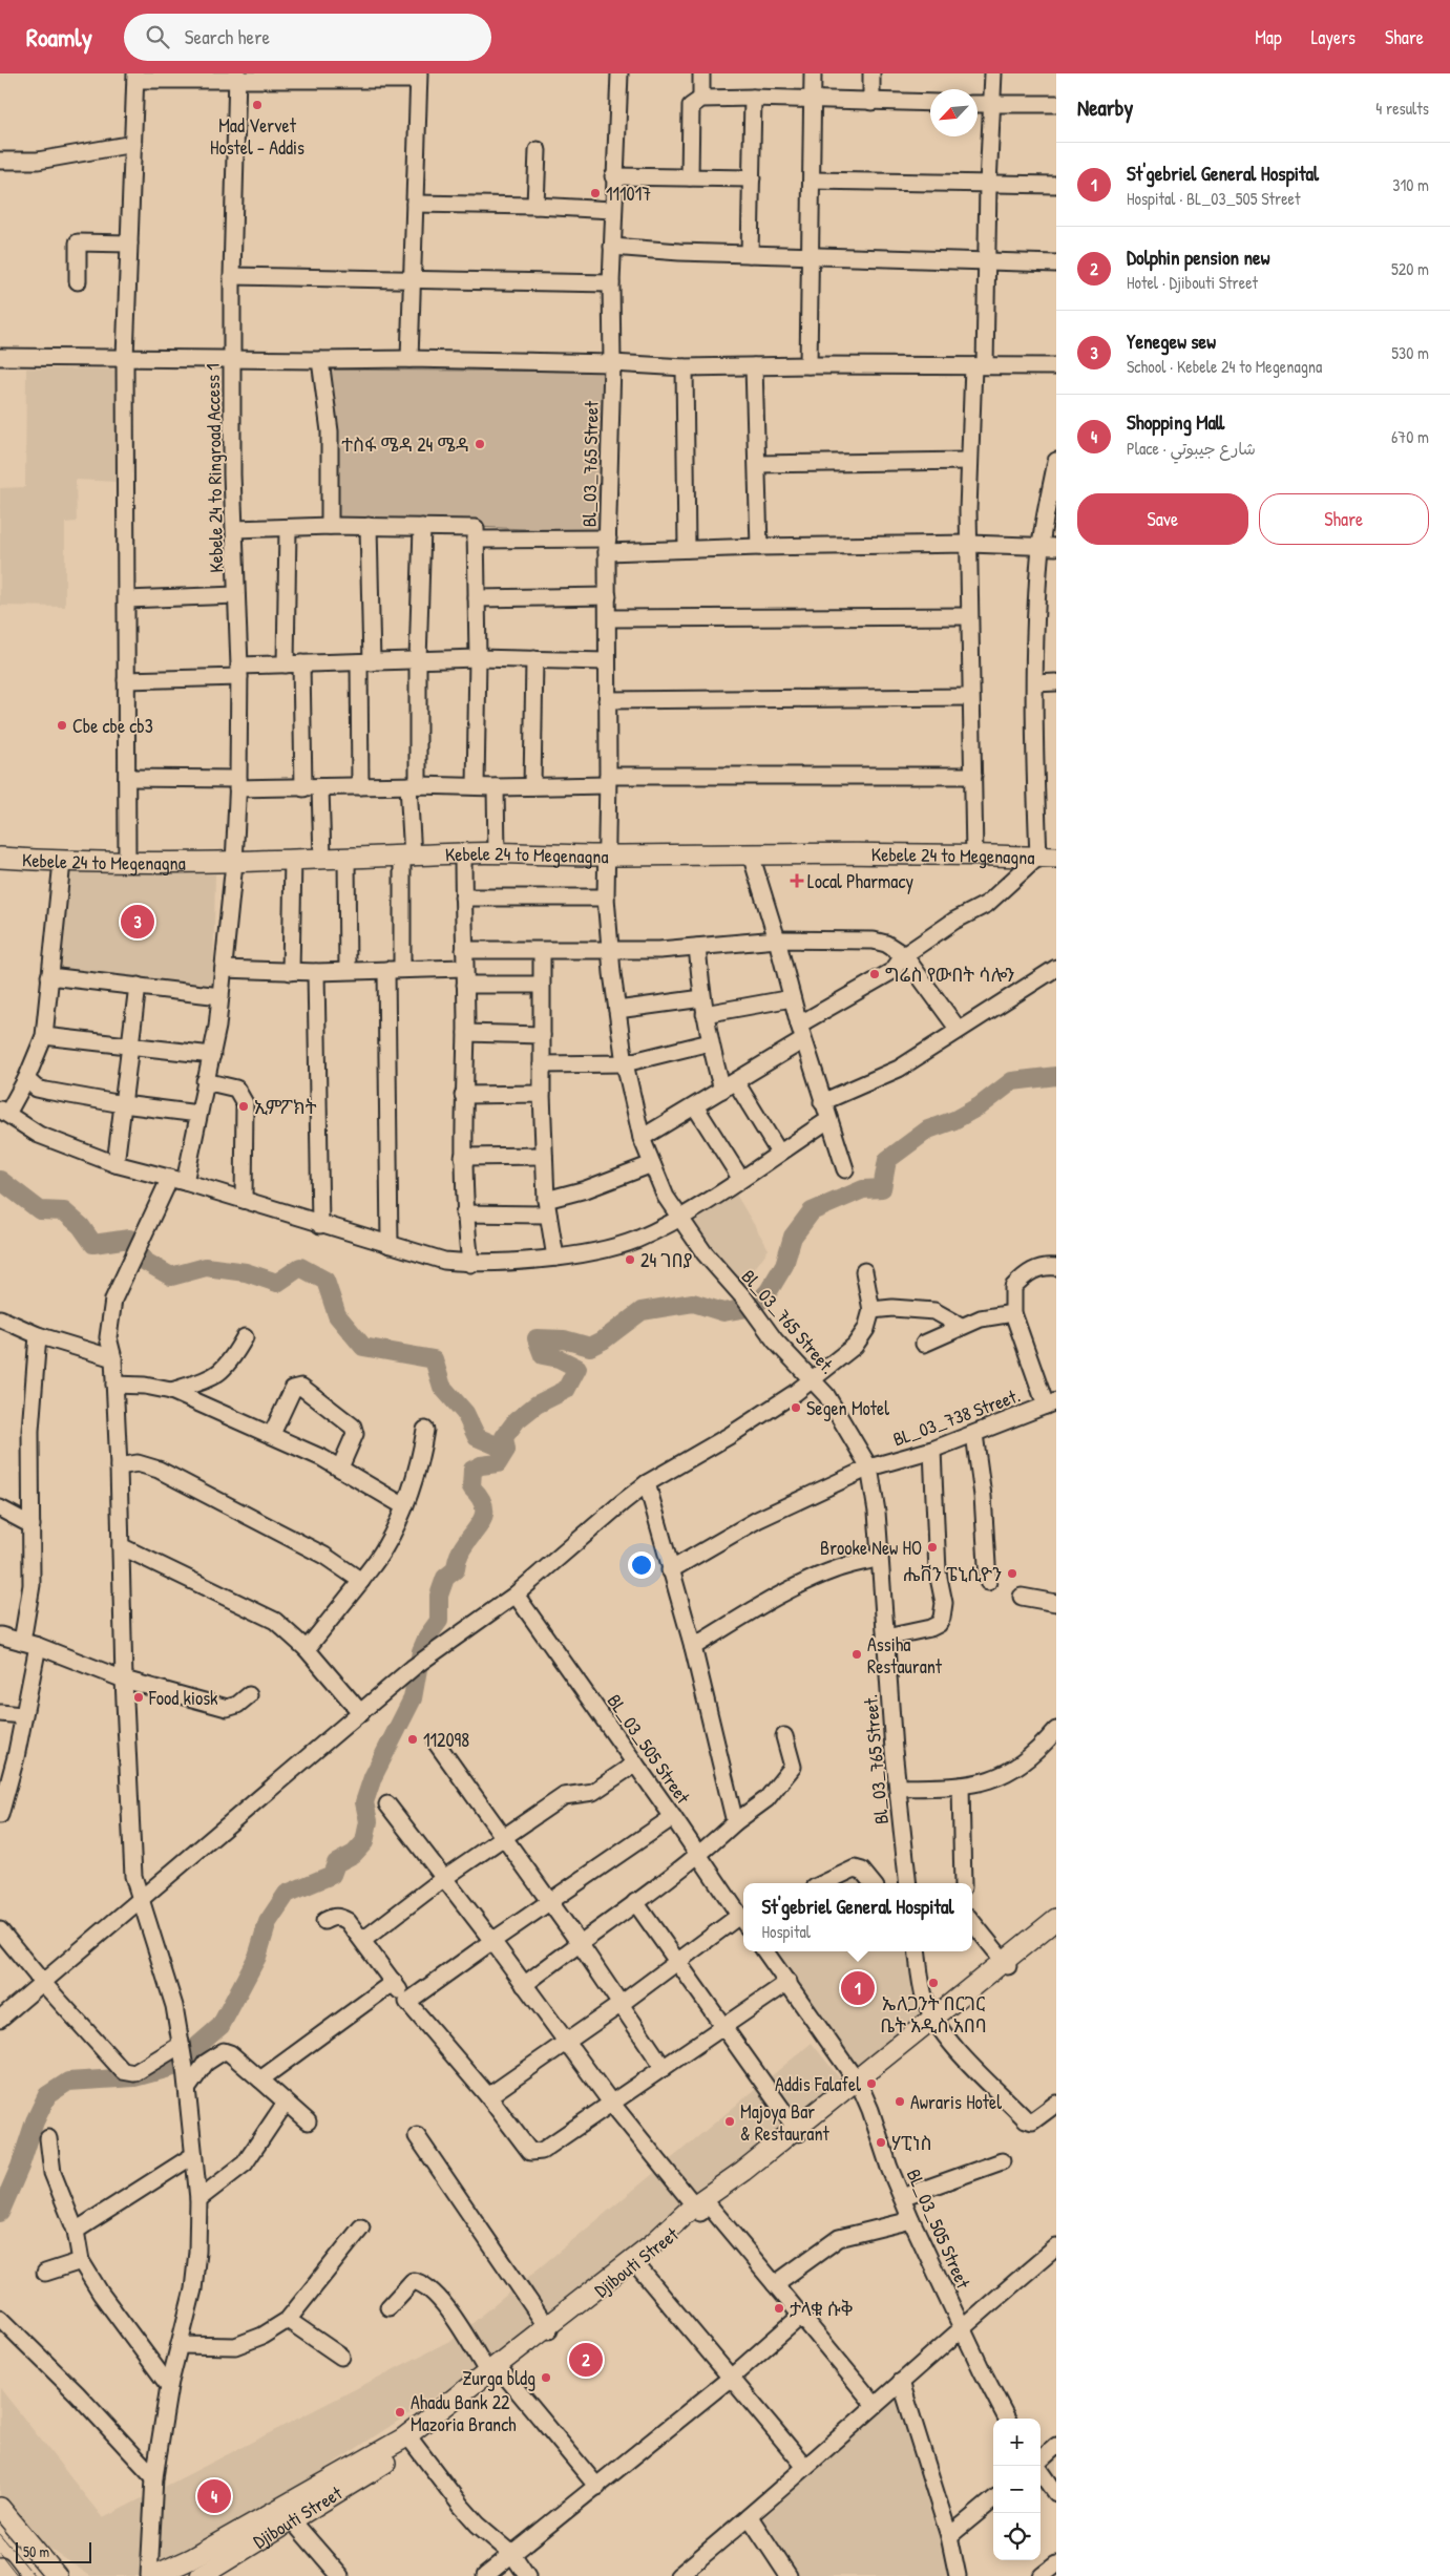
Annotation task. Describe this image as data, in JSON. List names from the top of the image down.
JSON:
{
  "streets": {
    "main road": ["Kebele 24 to Megenagna", "Djibouti Street"],
    "street": [
      "Bl_03_765 Street",
      "Kebele 24 to Ringroad Access 1",
      "Bl_03_765 Street.",
      "BL_03_738 Street.",
      "BL_03_505 Street"
    ]
  },
  "crossings": [
    ["Bl_03_765 Street", "Kebele 24 to Megenagna"],
    ["Bl_03_765 Street", "Bl_03_765 Street."],
    ["Kebele 24 to Ringroad Access 1", "Kebele 24 to Megenagna"],
    ["Kebele 24 to Megenagna", "Bl_03_765 Street."],
    ["Bl_03_765 Street.", "BL_03_738 Street."],
    ["BL_03_505 Street", "Djibouti Street"]
  ],
  "places": {
    "other": [
      "Mad Vervet Hostel - Addis",
      "111017",
      "ተስፋ ሜዳ 24 ሜዳ",
      "Cbe cbe cb3",
      "ግሬስ የውበት ሳሎን",
      "ኢምፖክት",
      "24 ገበያ",
      "Segen Motel",
      "Brooke New HO",
      "ሔቨን ፔኒሲዮን",
      "Assiha Restaurant",
      "Food kiosk",
      "112098",
      "ኤለጋንት በርገር ቤት አዲስ አበባ",
      "Addis Falafel",
      "Awraris Hotel",
      "Majoya Bar & Restaurant",
      "ሃፒነስ",
      "ታላቁ ሱቅ",
      "Zurga bldg",
      "Ahadu Bank 22 Mazoria Branch"
    ],
    "health": ["Local Pharmacy"]
  },
  "scale_bar": "50 m",
  "north": "bottom left",
  "page": {
    "header": "Roamly",
    "search": "Search here",
    "nav": ["Map", "Layers", "Share"],
    "heading": ["Nearby", "4 results"],
    "list": [
      {
        "mark": "1",
        "name": "St'gebriel General Hospital",
        "note": "Hospital · BL_03_505 Street",
        "value": "310 m"
      },
      {
        "mark": "2",
        "name": "Dolphin pension new",
        "note": "Hotel · Djibouti Street",
        "value": "520 m"
      },
      {
        "mark": "3",
        "name": "Yenegew sew",
        "note": "School · Kebele 24 to Megenagna",
        "value": "530 m"
      },
      {
        "mark": "4",
        "name": "Shopping Mall",
        "note": "Place · شارع جيبوتي",
        "value": "670 m"
      }
    ],
    "buttons": ["Save", "Share"],
    "pins": [
      "3",
      "1",
      "2",
      "4"
    ],
    "popup": ["St'gebriel General Hospital", "Hospital"],
    "map_buttons": ["+", "−"],
    "scale": "50 m"
  }
}
